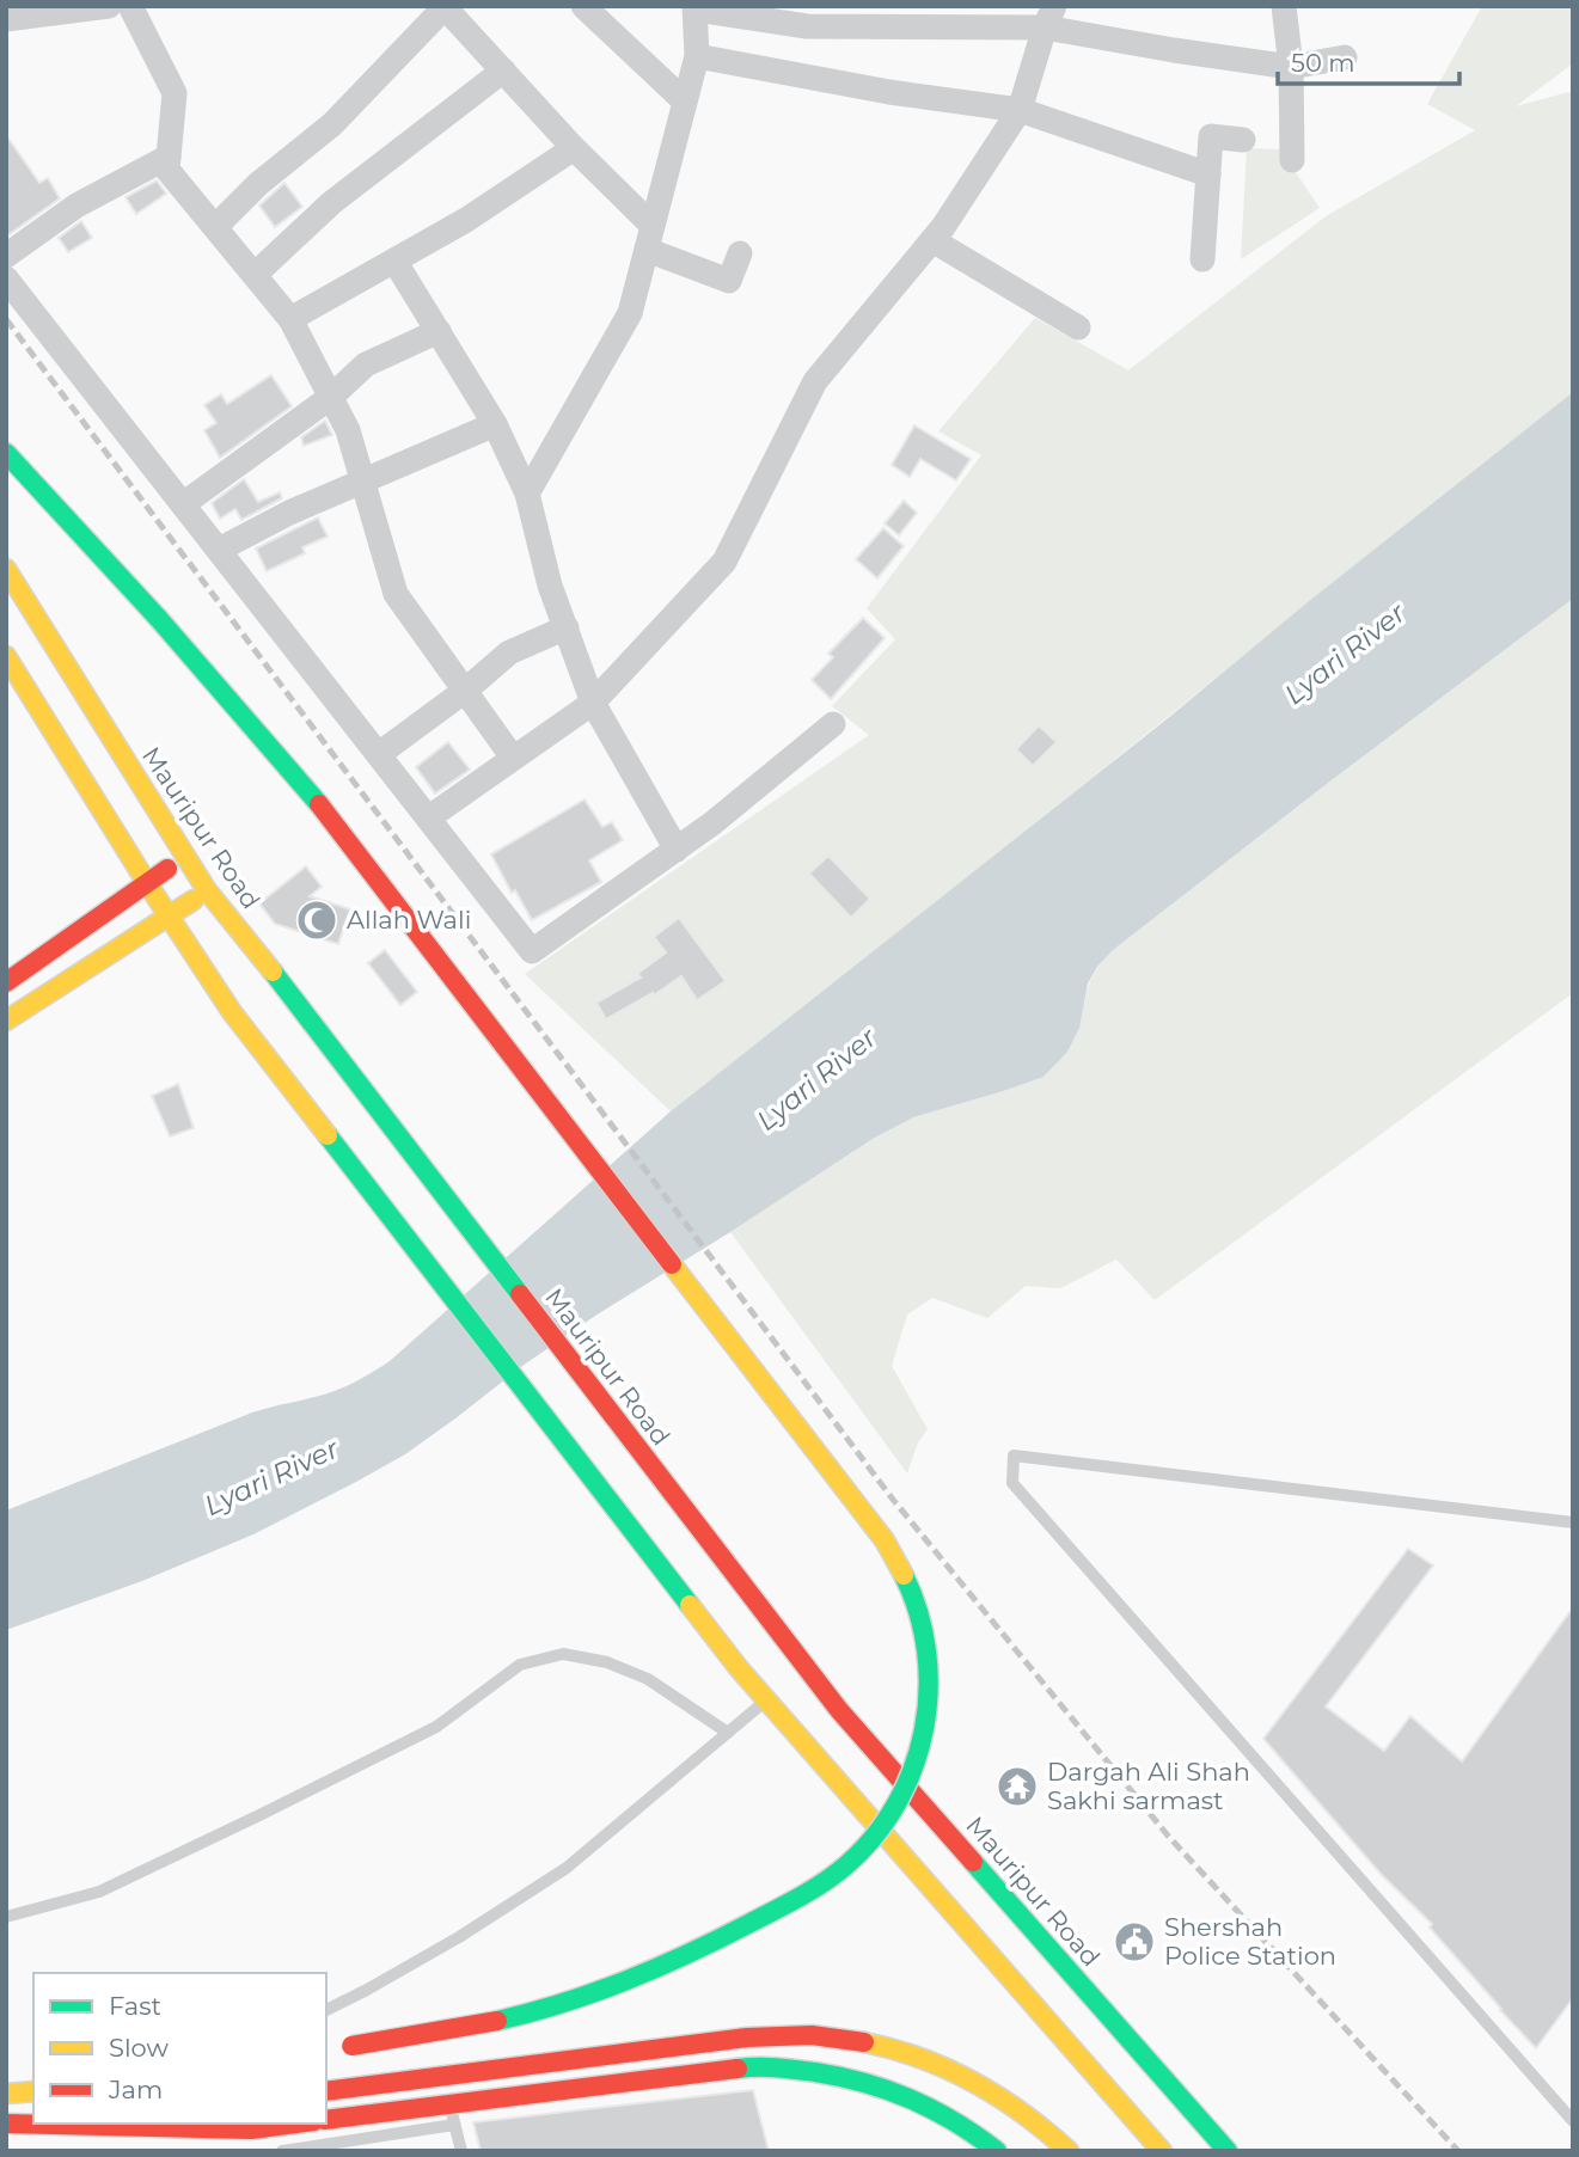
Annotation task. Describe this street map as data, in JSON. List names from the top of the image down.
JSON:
{
  "streets": {
    "main road": ["Mauripur Road"]
  },
  "water": ["Lyari River"],
  "places": {
    "mosque": ["Allah Wali"],
    "temple": ["Dargah Ali Shah Sakhi sarmast"],
    "public building": ["Shershah Police Station"]
  },
  "legend": ["Fast", "Slow", "Jam"],
  "scale_bar": "50 m"
}
